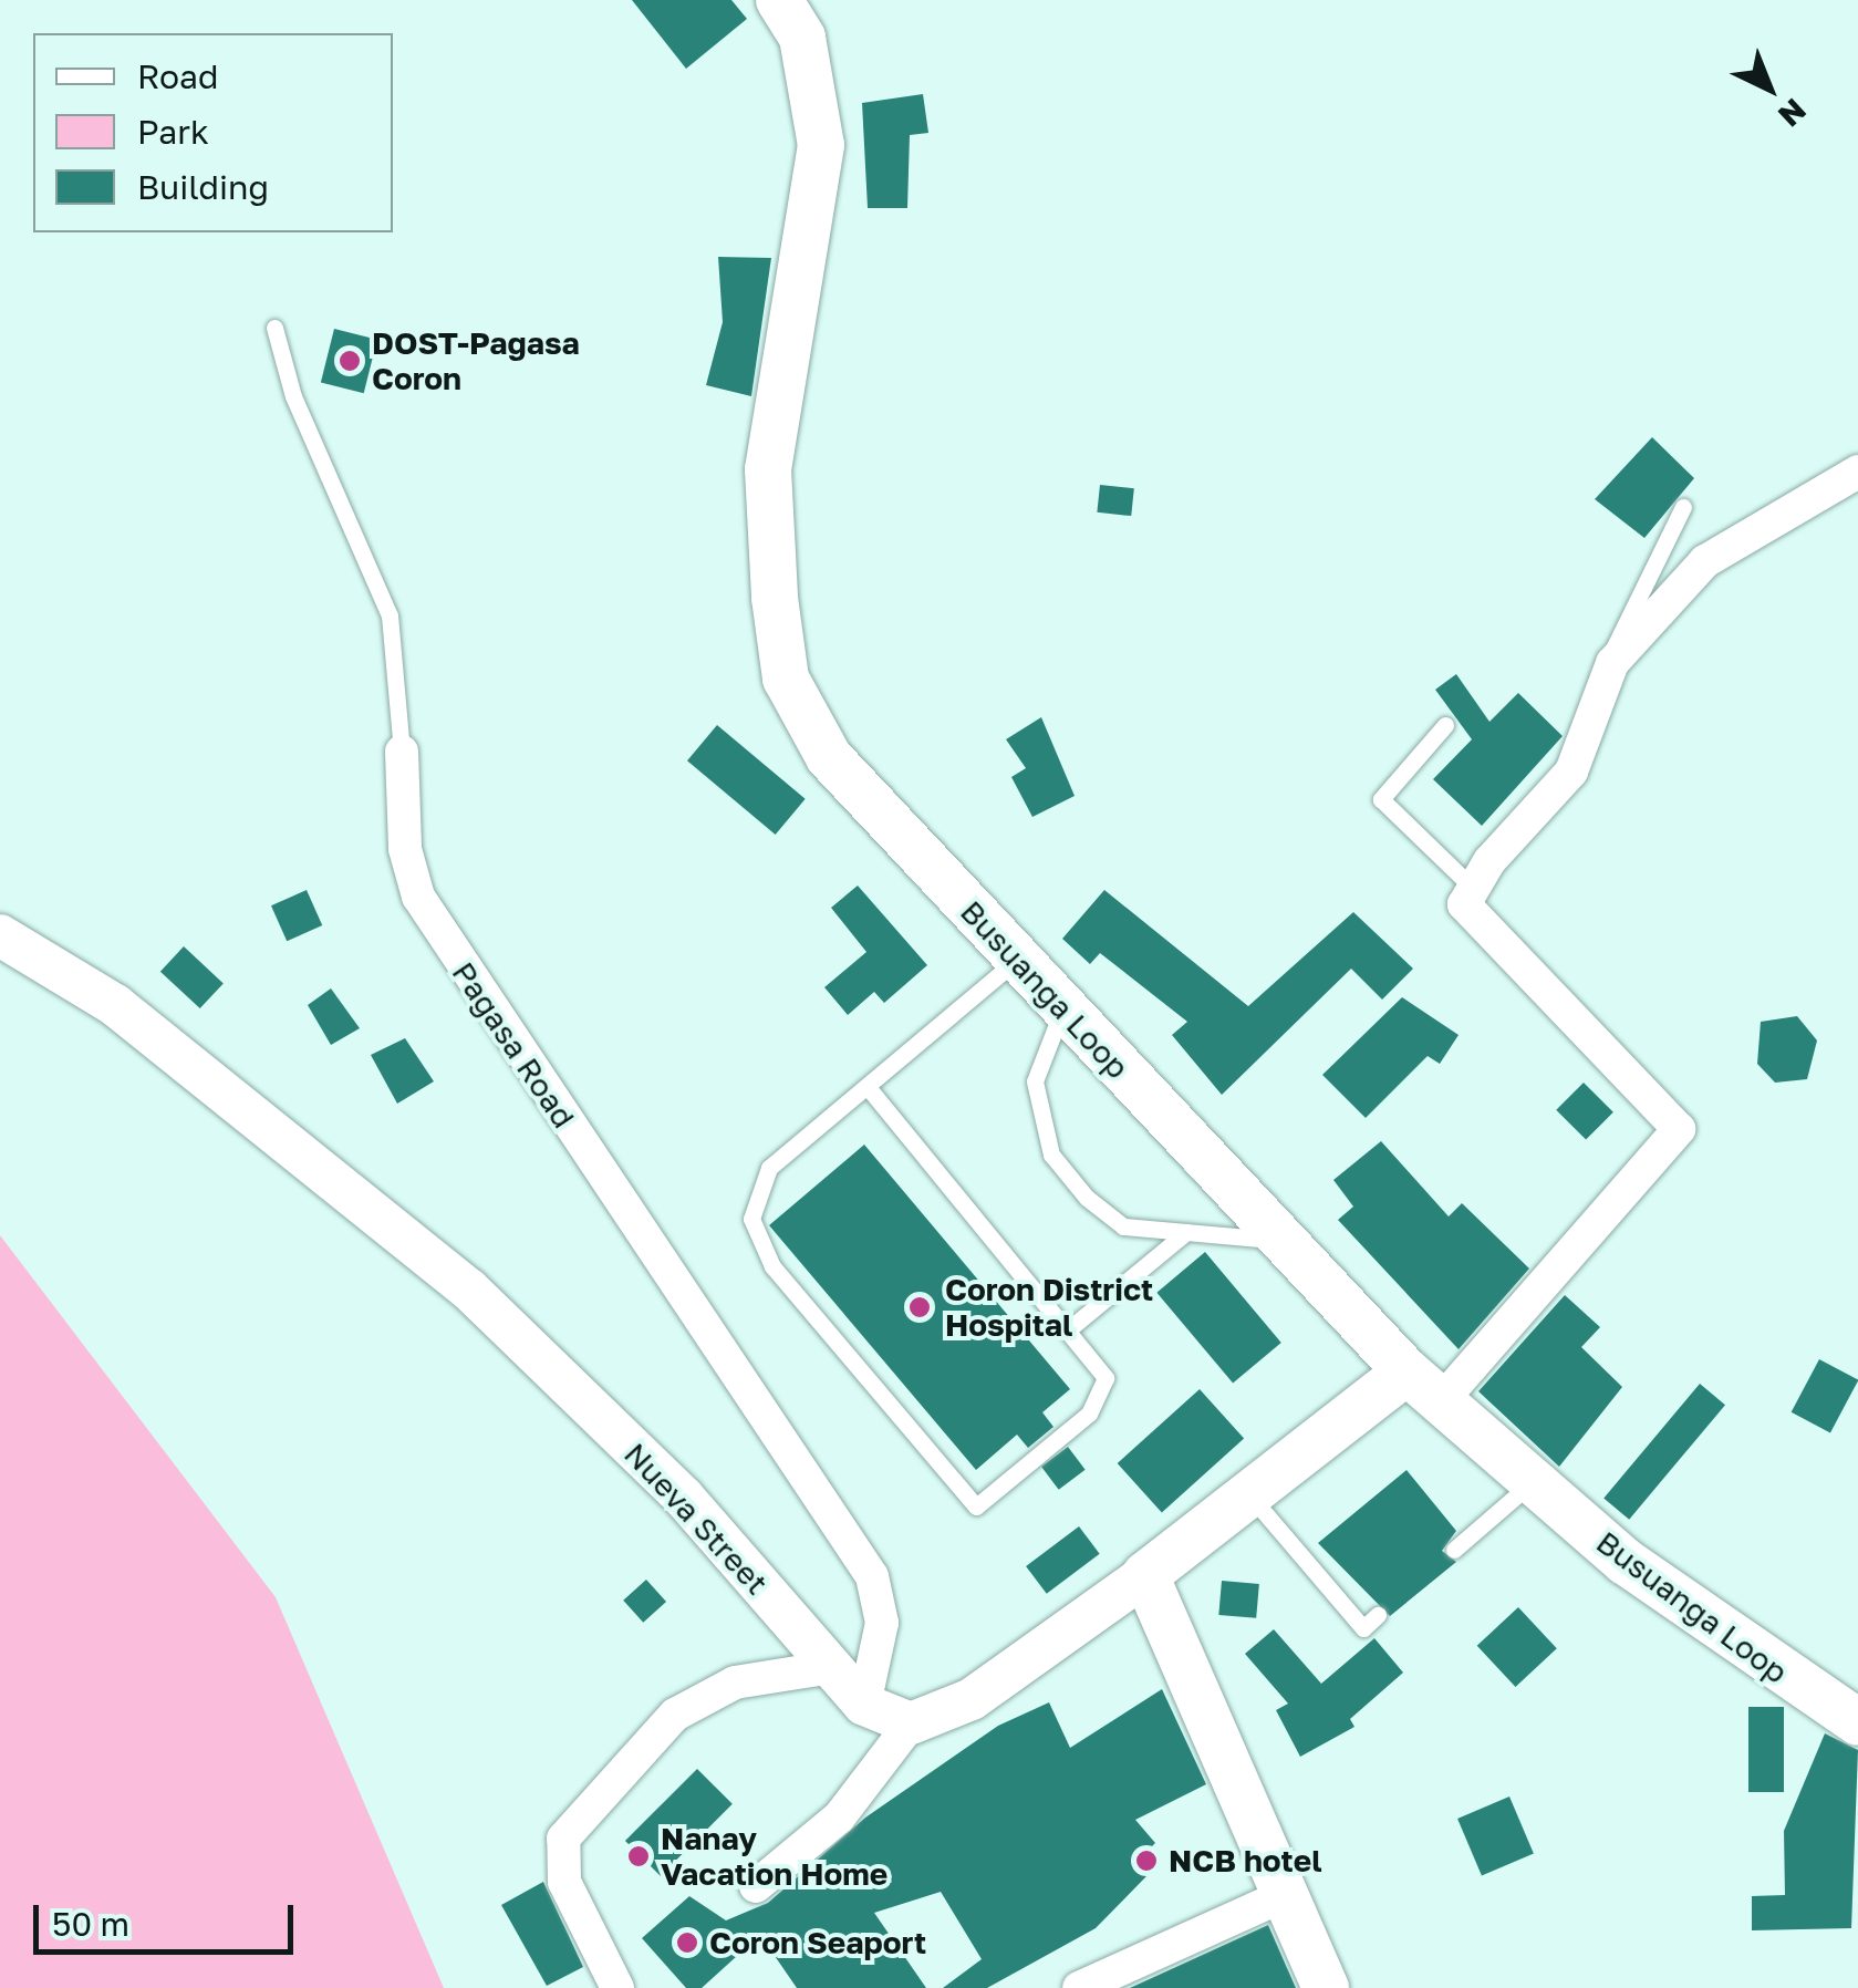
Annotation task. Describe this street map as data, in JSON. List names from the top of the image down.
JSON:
{
  "streets": {
    "main road": ["Busuanga Loop"],
    "street": ["Pagasa Road", "Nueva Street"]
  },
  "crossings": [
    ["Pagasa Road", "Nueva Street"]
  ],
  "places": [
    "DOST-Pagasa Coron",
    "Coron District Hospital",
    "Nanay Vacation Home",
    "NCB hotel",
    "Coron Seaport"
  ],
  "legend": ["Road", "Park", "Building"],
  "scale_bar": "50 m",
  "north": "bottom right"
}
